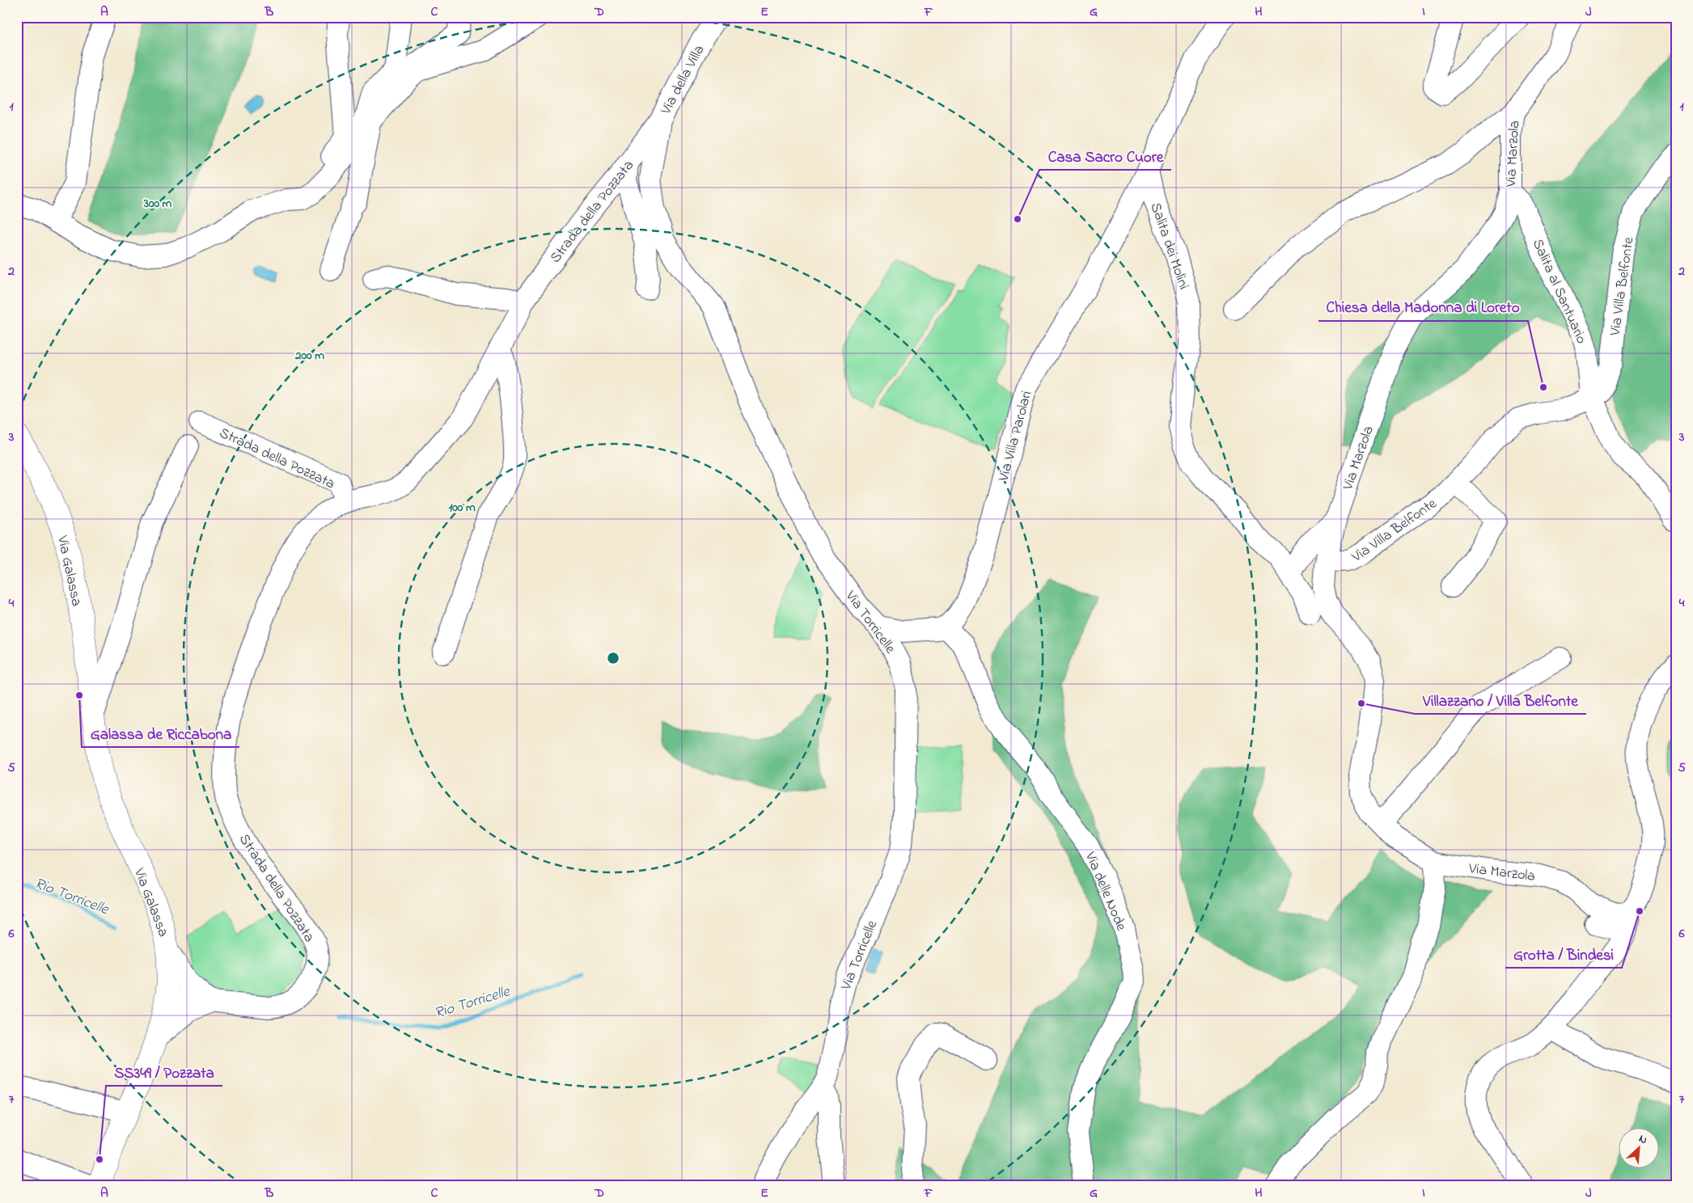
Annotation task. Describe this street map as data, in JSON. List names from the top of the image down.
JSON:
{
  "streets": {
    "main road": ["Via Galassa"],
    "street": [
      "Via della Villa",
      "Via Marzola",
      "Strada della Pozzata",
      "Salita dei Molini",
      "Via Villa Belfonte",
      "Salita al Santuario",
      "Via Villa Parolari",
      "Via Torricelle",
      "Via delle Node"
    ]
  },
  "crossings": [
    ["Via della Villa", "Strada della Pozzata"],
    ["Via della Villa", "Via Torricelle"],
    ["Via Marzola", "Via Villa Belfonte"],
    ["Via Marzola", "Salita al Santuario"],
    ["Strada della Pozzata", "Via Galassa"],
    ["Strada della Pozzata", "Via Torricelle"],
    ["Salita dei Molini", "Via Villa Parolari"],
    ["Via Villa Belfonte", "Salita al Santuario"],
    ["Via Villa Parolari", "Via delle Node"]
  ],
  "water": ["Rio Torricelle"],
  "places": [
    "Casa Sacro Cuore",
    "Chiesa della Madonna di Loreto",
    "Galassa de Riccabona",
    "Villazzano / Villa Belfonte",
    "Grotta / Bindesi",
    "SS349 / Pozzata"
  ],
  "north": "top right",
  "grid": {
    "columns": [
      "A",
      "B",
      "C",
      "D",
      "E",
      "F",
      "G",
      "H",
      "I",
      "J"
    ],
    "rows": [
      "1",
      "2",
      "3",
      "4",
      "5",
      "6",
      "7"
    ]
  },
  "rings": ["300 m", "200 m", "100 m"]
}
